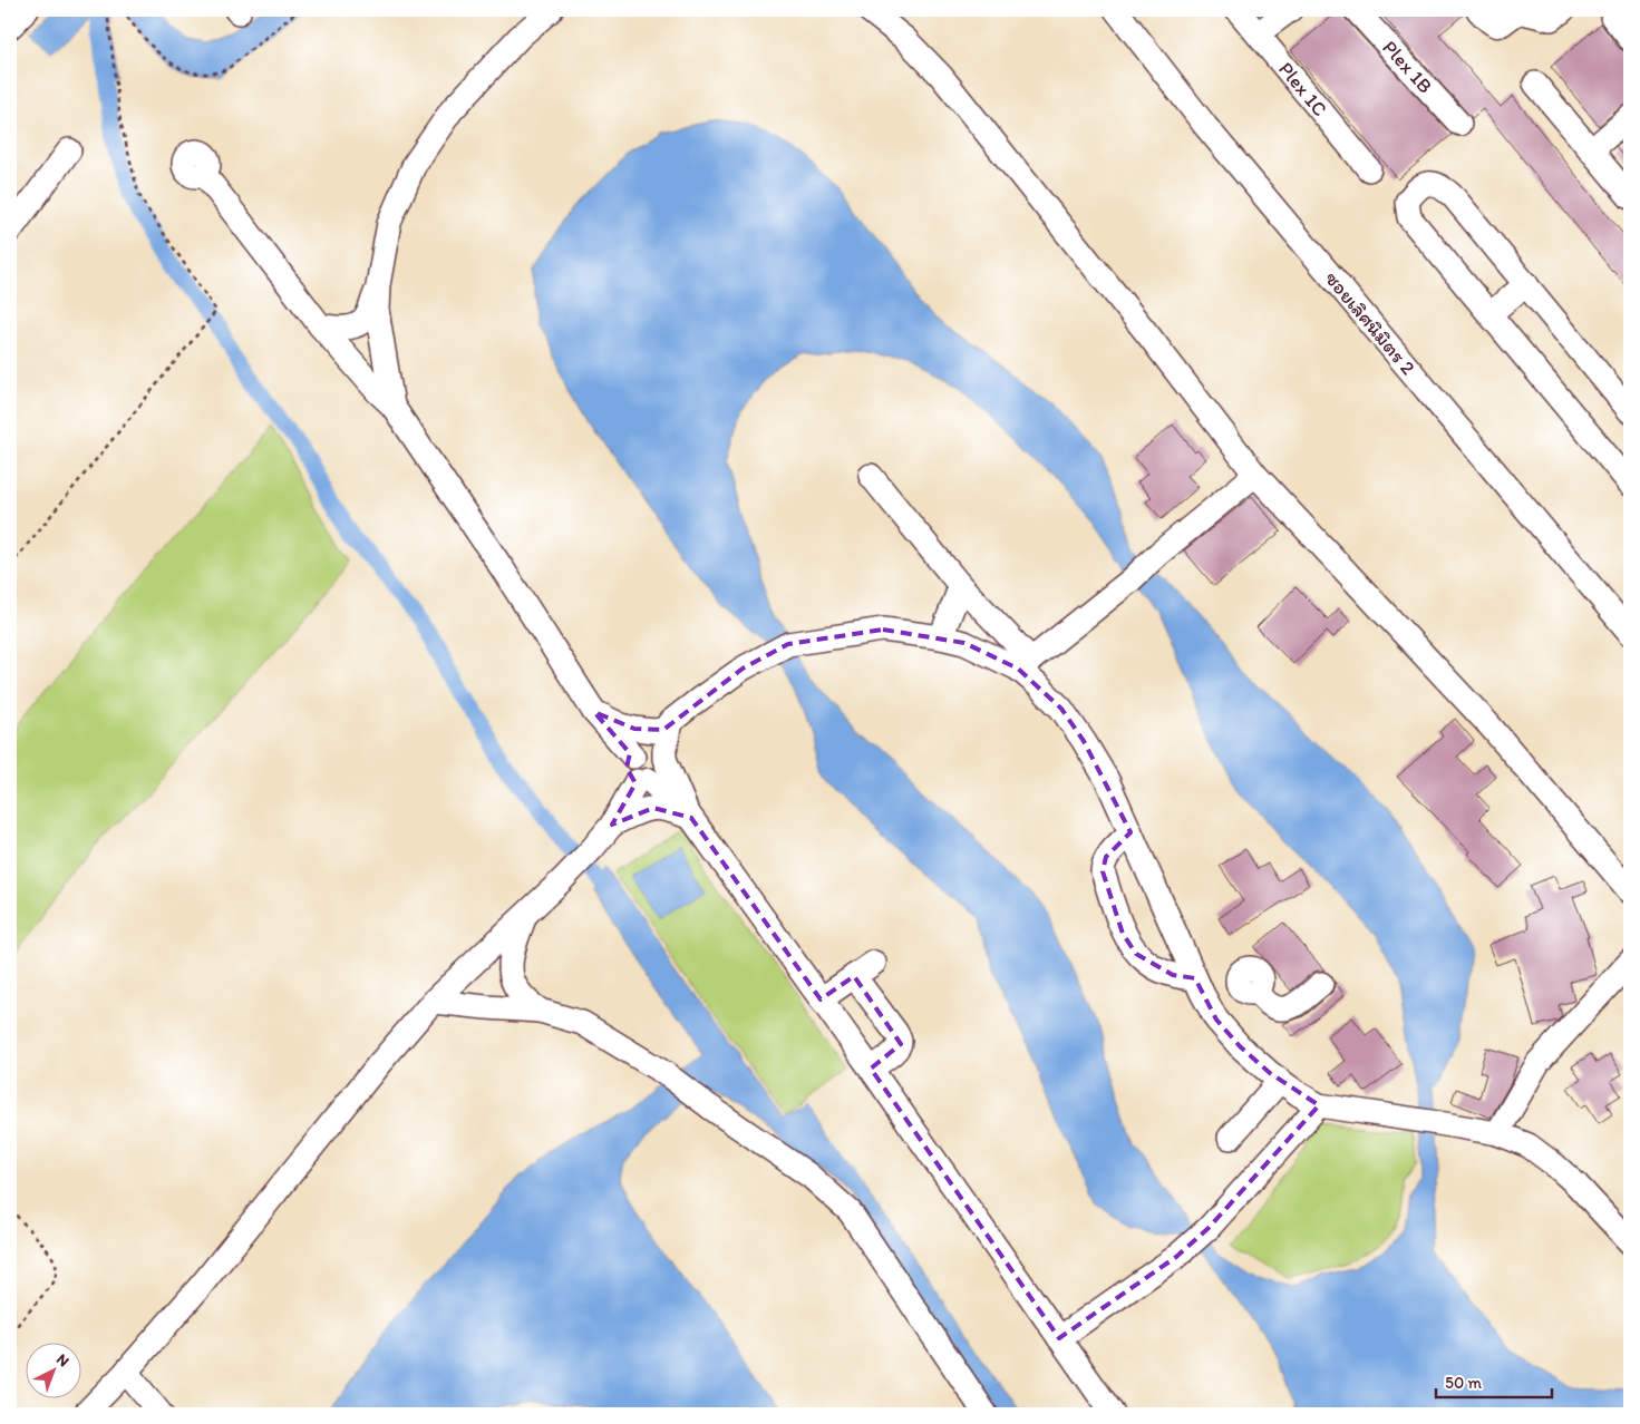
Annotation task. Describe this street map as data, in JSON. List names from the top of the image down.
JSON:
{
  "streets": {
    "street": ["Plex 1B", "Plex 1C", "ซอยเลิศนิมิตร 2"]
  },
  "scale_bar": "50 m",
  "north": "top right"
}
